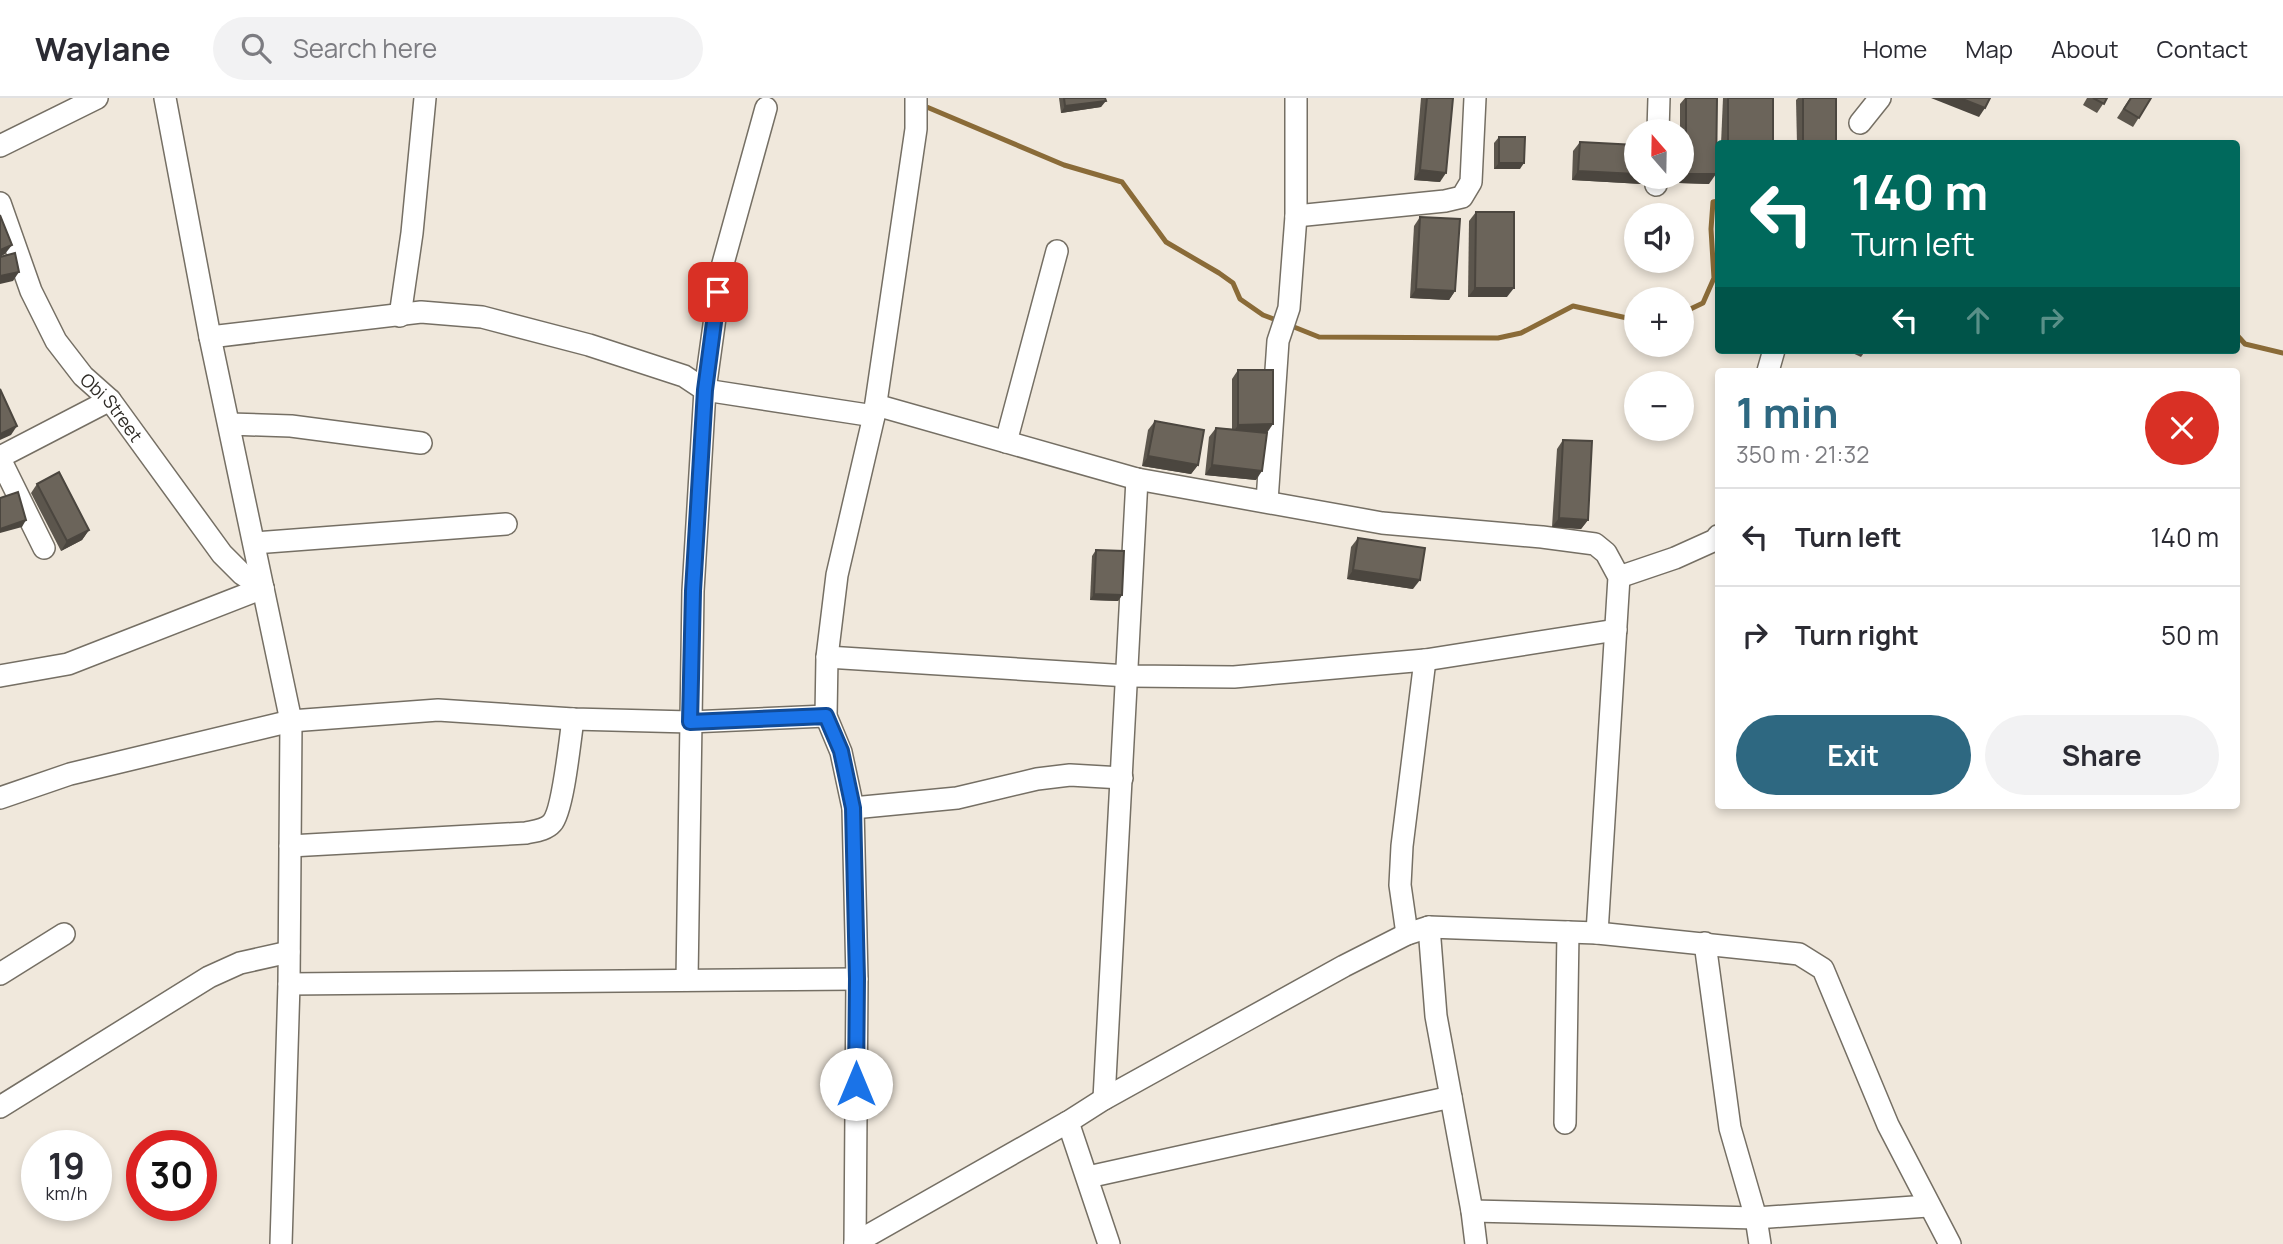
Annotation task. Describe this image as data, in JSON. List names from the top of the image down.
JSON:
{
  "streets": {
    "street": ["Obi Street"]
  },
  "north": "top",
  "page": {
    "header": "Waylane",
    "search": "Search here",
    "nav": [
      "Home",
      "Map",
      "About",
      "Contact"
    ],
    "map_buttons": ["+", "−"],
    "turn": ["140 m", "Turn left"],
    "heading": ["1 min", "350 m · 21:32"],
    "list": [
      {
        "name": "Turn left",
        "value": "140 m"
      },
      {
        "name": "Turn right",
        "value": "50 m"
      }
    ],
    "buttons": ["Exit", "Share"],
    "speed": "19 km/h",
    "limit": "30"
  }
}
